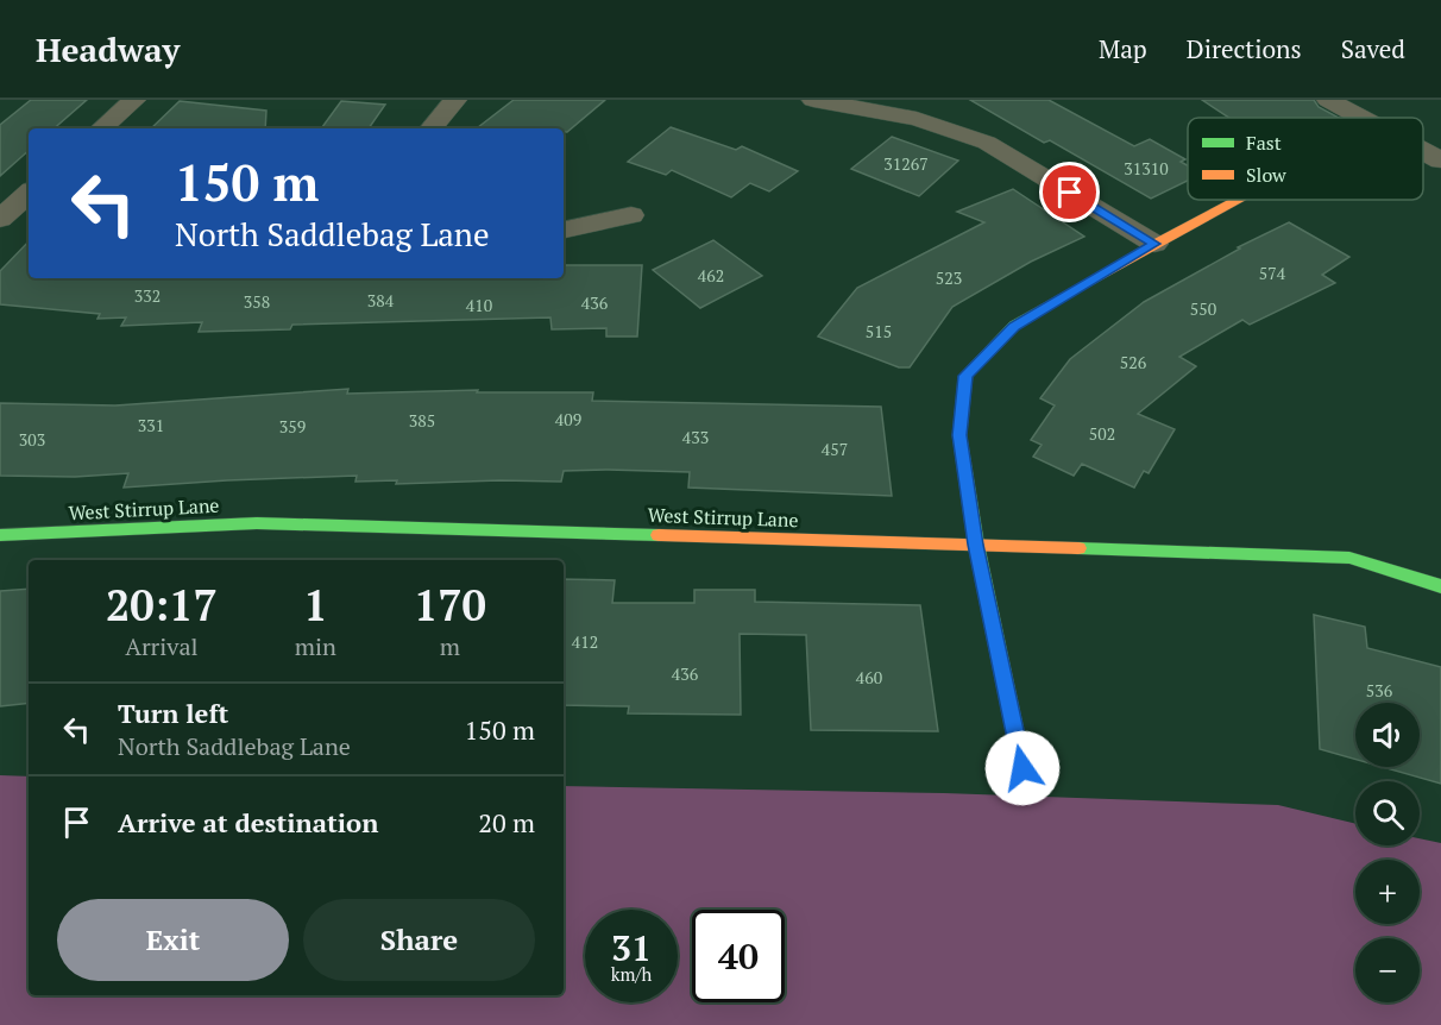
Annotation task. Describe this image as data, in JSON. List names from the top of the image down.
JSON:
{
  "streets": {
    "street": ["West Stirrup Lane"]
  },
  "house_numbers": [
    "31267",
    "31310",
    "574",
    "462",
    "523",
    "332",
    "384",
    "358",
    "436",
    "410",
    "550",
    "515",
    "526",
    "409",
    "385",
    "331",
    "359",
    "502",
    "433",
    "303",
    "457",
    "412",
    "436",
    "460",
    "536"
  ],
  "legend": ["Fast", "Slow"],
  "page": {
    "header": "Headway",
    "nav": ["Map", "Directions", "Saved"],
    "turn": ["150 m", "North Saddlebag Lane"],
    "eta": [
      "20:17",
      "Arrival",
      "1",
      "min",
      "170",
      "m"
    ],
    "list": [
      {
        "name": "Turn left",
        "note": "North Saddlebag Lane",
        "value": "150 m"
      },
      {
        "name": "Arrive at destination",
        "value": "20 m"
      }
    ],
    "map_buttons": ["+", "−"],
    "buttons": ["Exit", "Share"],
    "speed": "31 km/h",
    "limit": "40"
  }
}
